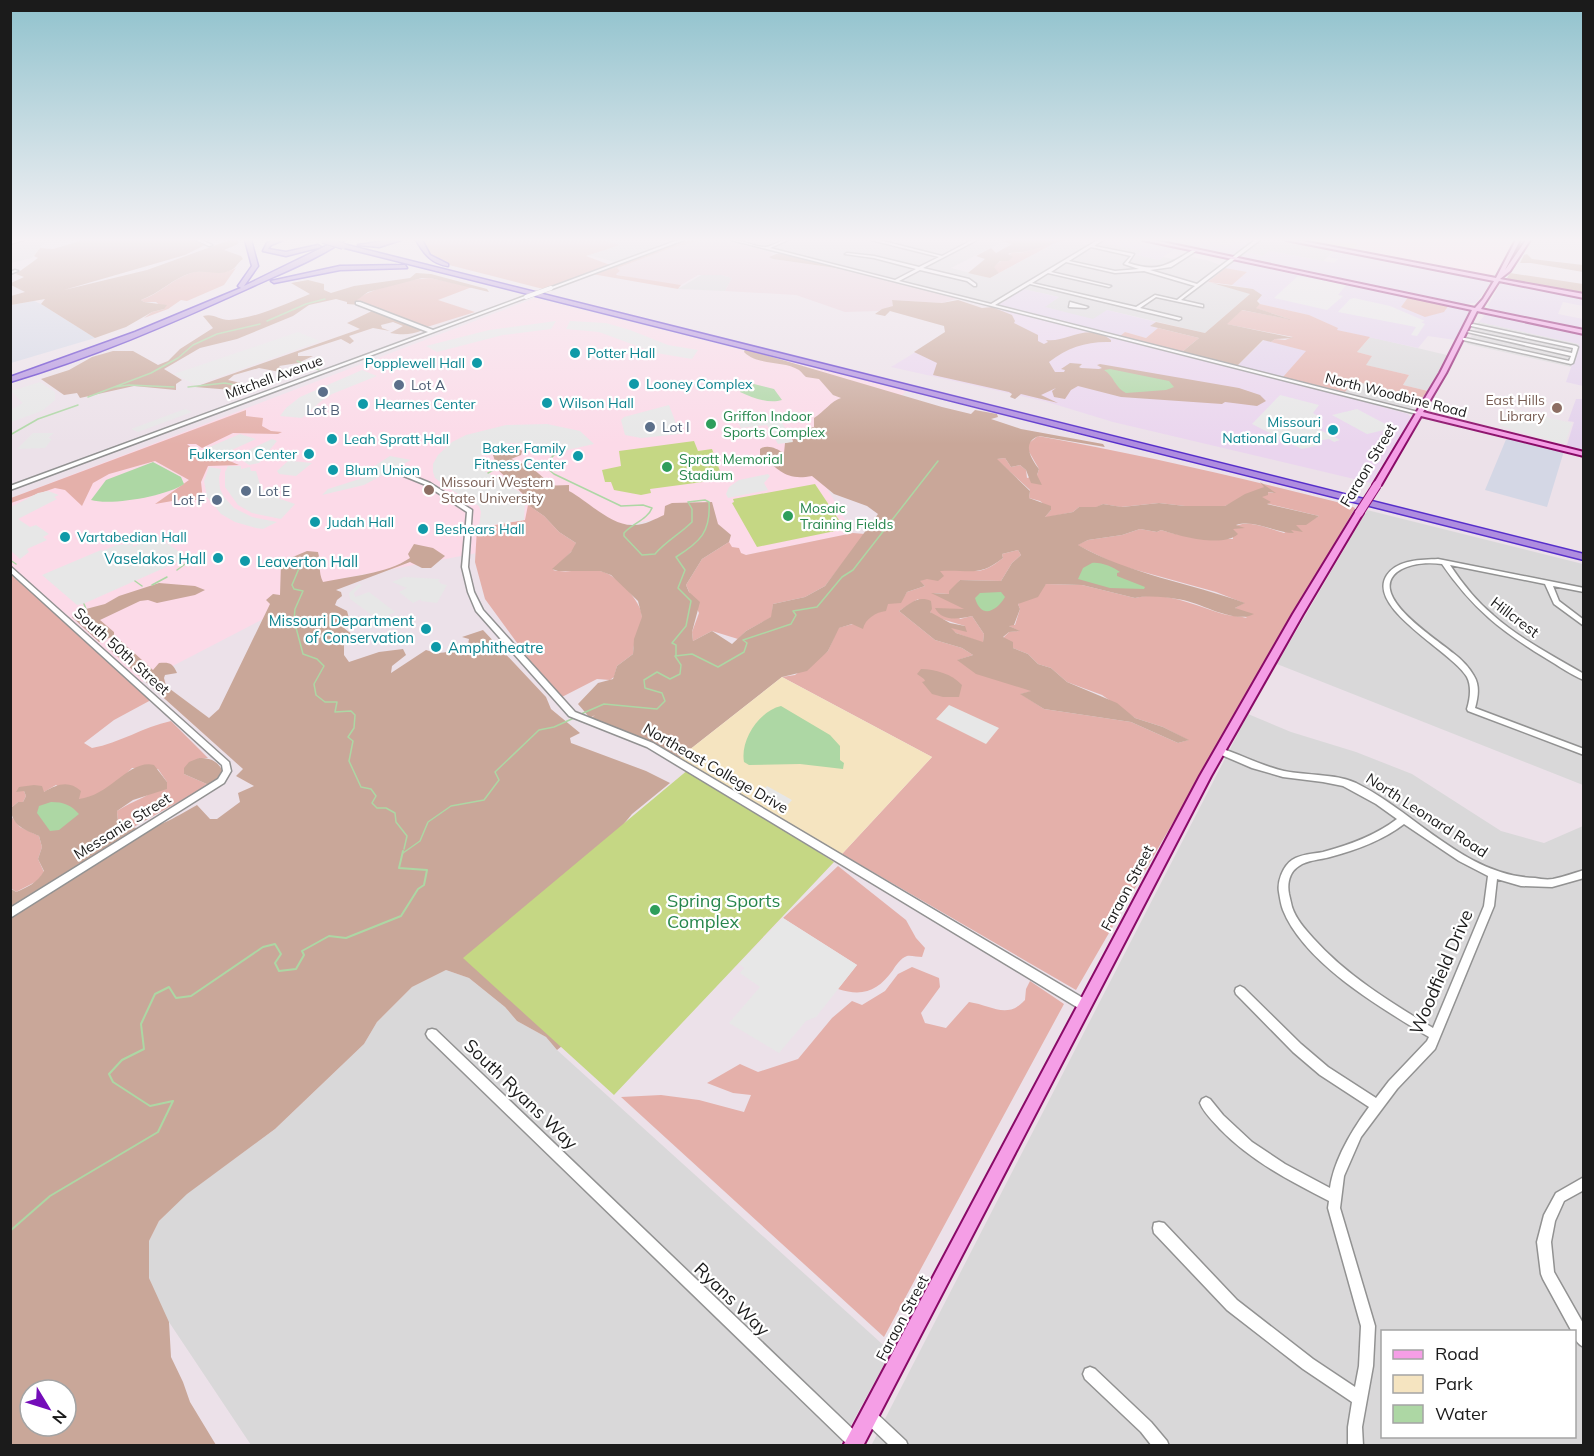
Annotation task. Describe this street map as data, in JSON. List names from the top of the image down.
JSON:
{
  "streets": {
    "main road": ["North Woodbine Road", "Faraon Street"],
    "street": [
      "Mitchell Avenue",
      "Hillcrest",
      "South 50th Street",
      "Northeast College Drive",
      "North Leonard Road",
      "Messanie Street",
      "Woodfield Drive",
      "South Ryans Way",
      "Ryans Way"
    ]
  },
  "crossings": [
    ["North Woodbine Road", "Faraon Street"],
    ["Faraon Street", "Northeast College Drive"],
    ["Faraon Street", "North Leonard Road"],
    ["Faraon Street", "Ryans Way"],
    ["South 50th Street", "Messanie Street"],
    ["North Leonard Road", "Woodfield Drive"],
    ["South Ryans Way", "Ryans Way"]
  ],
  "places": [
    "Potter Hall",
    "Popplewell Hall",
    "Looney Complex",
    "Lot A",
    "Lot B",
    "Wilson Hall",
    "Hearnes Center",
    "East Hills Library",
    "Griffon Indoor Sports Complex",
    "Lot I",
    "Missouri National Guard",
    "Leah Spratt Hall",
    "Fulkerson Center",
    "Baker Family Fitness Center",
    "Spratt Memorial Stadium",
    "Blum Union",
    "Missouri Western State University",
    "Lot E",
    "Lot F",
    "Mosaic Training Fields",
    "Judah Hall",
    "Beshears Hall",
    "Vartabedian Hall",
    "Vaselakos Hall",
    "Leaverton Hall",
    "Missouri Department of Conservation",
    "Amphitheatre",
    "Spring Sports Complex"
  ],
  "legend": ["Road", "Park", "Water"],
  "north": "bottom right"
}
